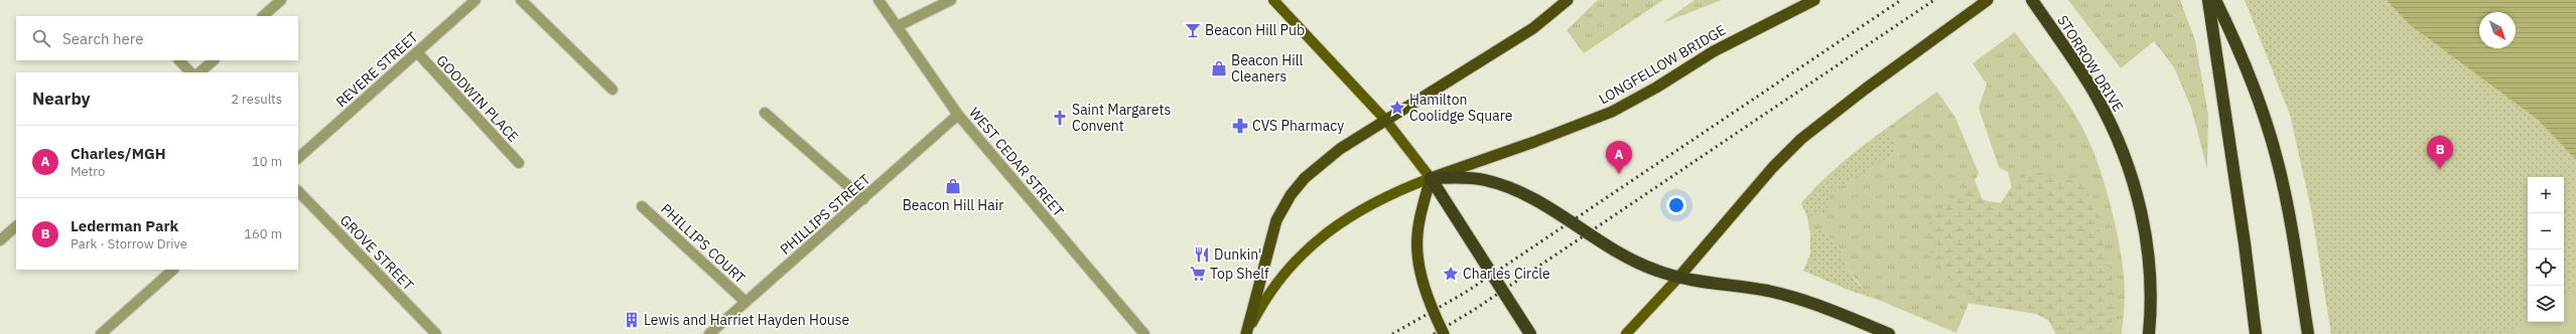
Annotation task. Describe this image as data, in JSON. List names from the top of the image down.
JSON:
{
  "streets": {
    "highway": ["STORROW DRIVE", "LONGFELLOW BRIDGE"],
    "street": [
      "REVERE STREET",
      "GOODWIN PLACE",
      "WEST CEDAR STREET",
      "PHILLIPS STREET",
      "PHILLIPS COURT",
      "GROVE STREET"
    ]
  },
  "crossings": [
    ["REVERE STREET", "GOODWIN PLACE"],
    ["WEST CEDAR STREET", "PHILLIPS STREET"],
    ["PHILLIPS STREET", "PHILLIPS COURT"]
  ],
  "places": {
    "bar": ["Beacon Hill Pub"],
    "shop": ["Beacon Hill Cleaners", "Beacon Hill Hair"],
    "place": ["Hamilton Coolidge Square", "Charles Circle"],
    "church": ["Saint Margarets Convent"],
    "pharmacy": ["CVS Pharmacy"],
    "restaurant": ["Dunkin'"],
    "supermarket": ["Top Shelf"],
    "building": ["Lewis and Harriet Hayden House"]
  },
  "north": "bottom right",
  "page": {
    "search": "Search here",
    "heading": ["Nearby", "2 results"],
    "list": [
      {
        "mark": "A",
        "name": "Charles/MGH",
        "note": "Metro",
        "value": "10 m"
      },
      {
        "mark": "B",
        "name": "Lederman Park",
        "note": "Park · Storrow Drive",
        "value": "160 m"
      }
    ],
    "pins": ["B", "A"],
    "map_buttons": ["+", "−"]
  }
}
